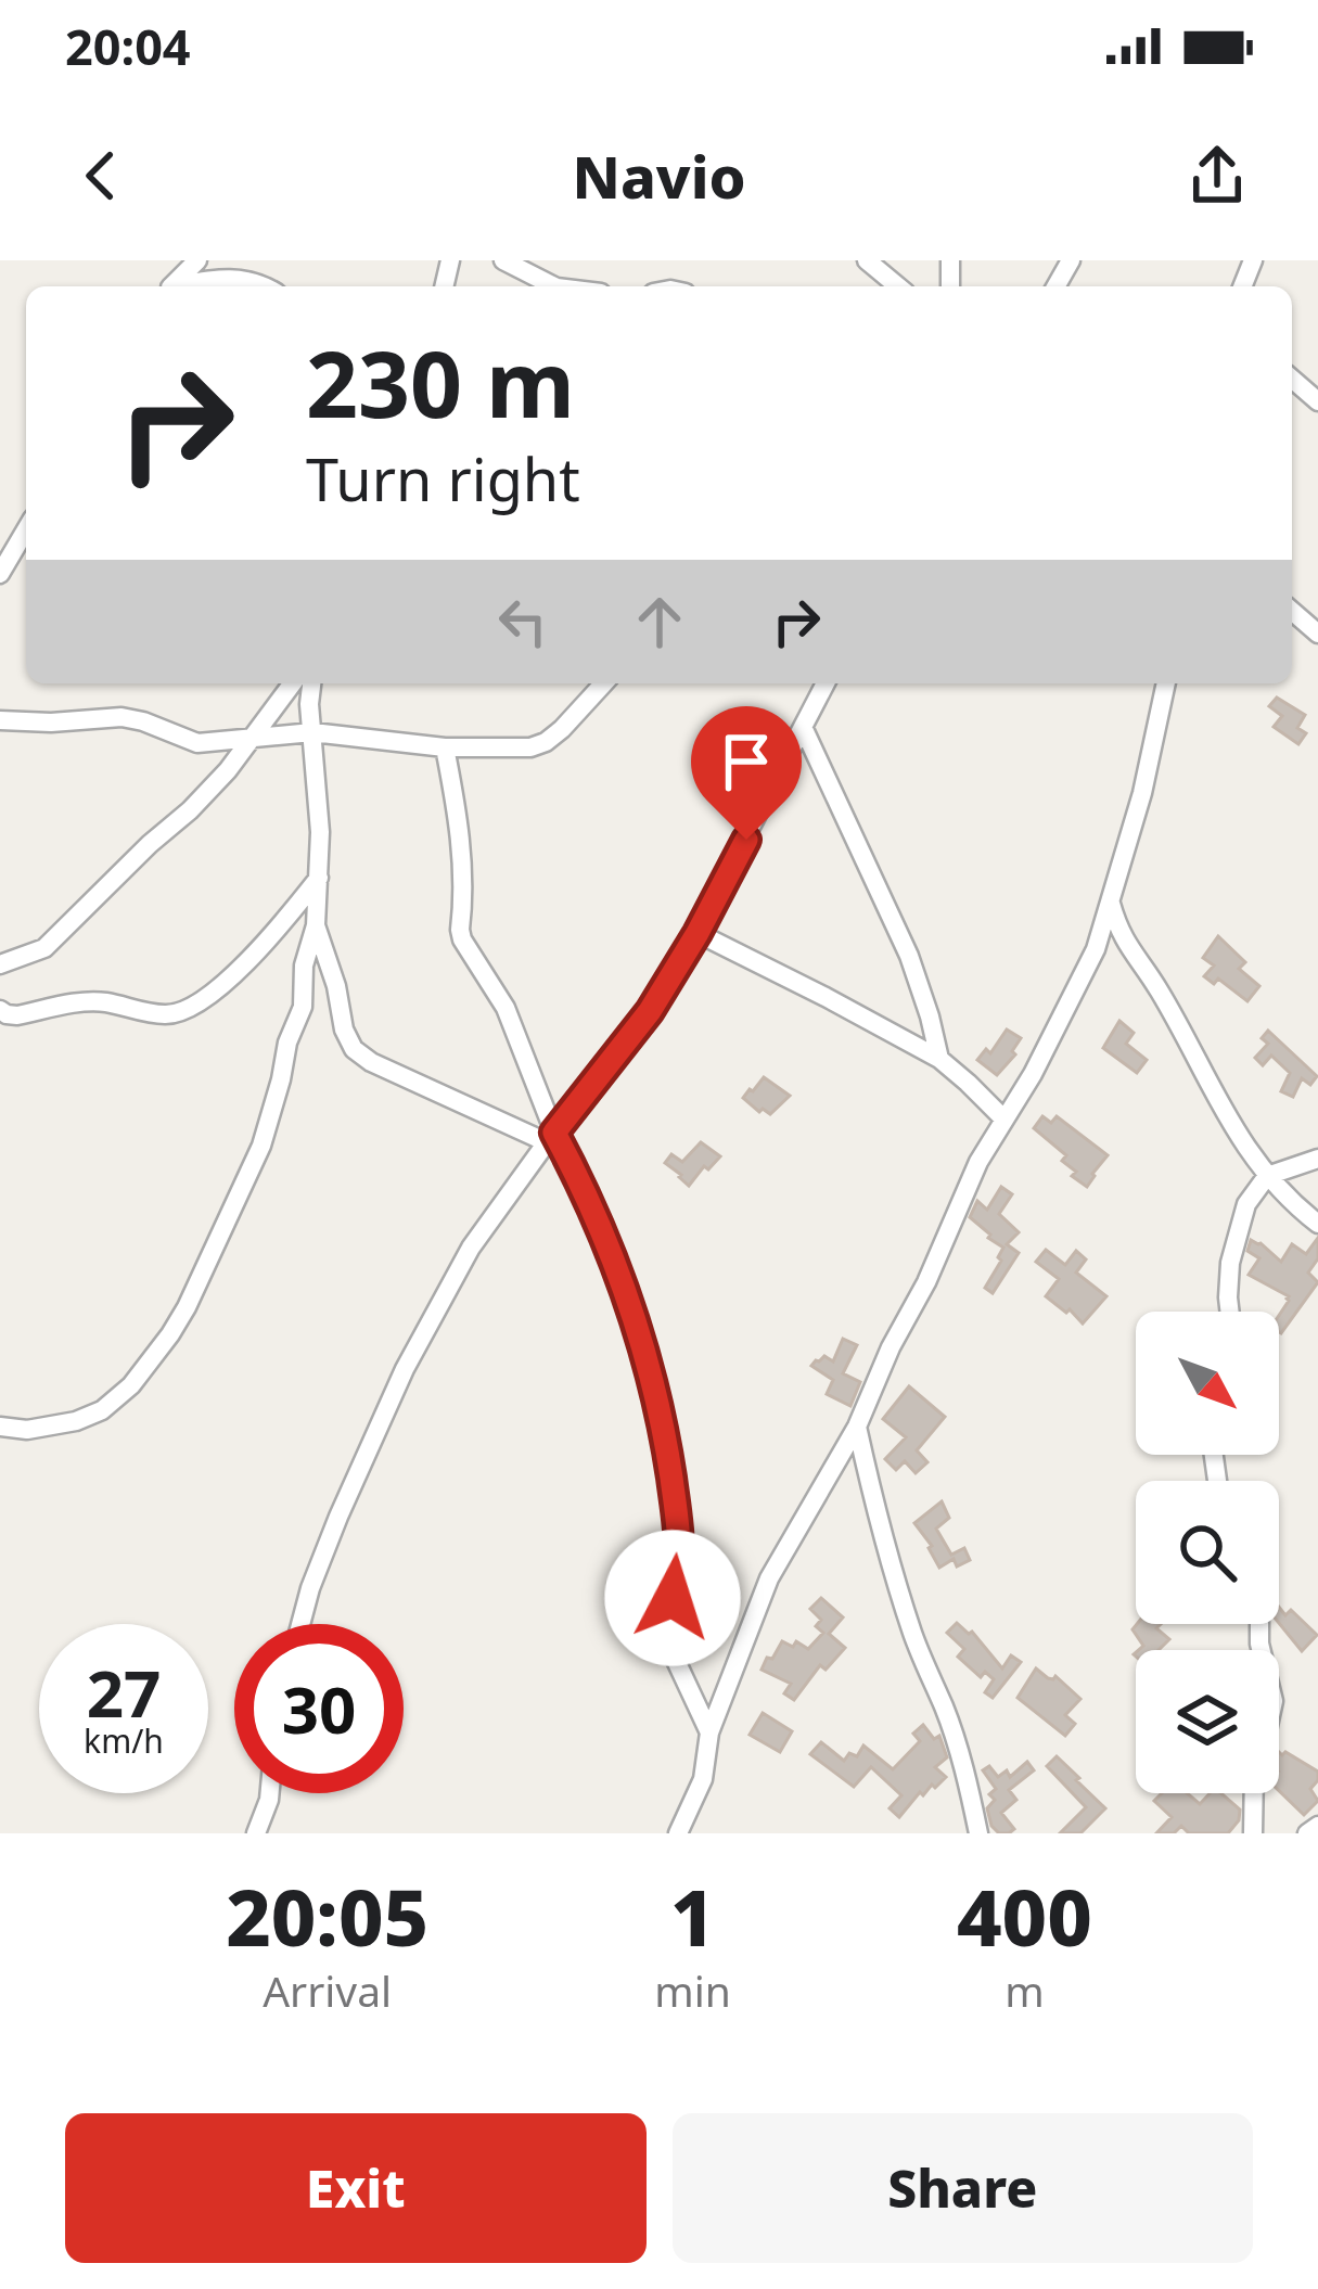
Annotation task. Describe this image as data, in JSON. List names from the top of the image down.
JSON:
{
  "north": "bottom right",
  "page": {
    "status": "20:04",
    "header": "Navio",
    "turn": ["230 m", "Turn right"],
    "speed": "27 km/h",
    "limit": "30",
    "eta": [
      "20:05",
      "Arrival",
      "1",
      "min",
      "400",
      "m"
    ],
    "buttons": ["Exit", "Share"]
  }
}
